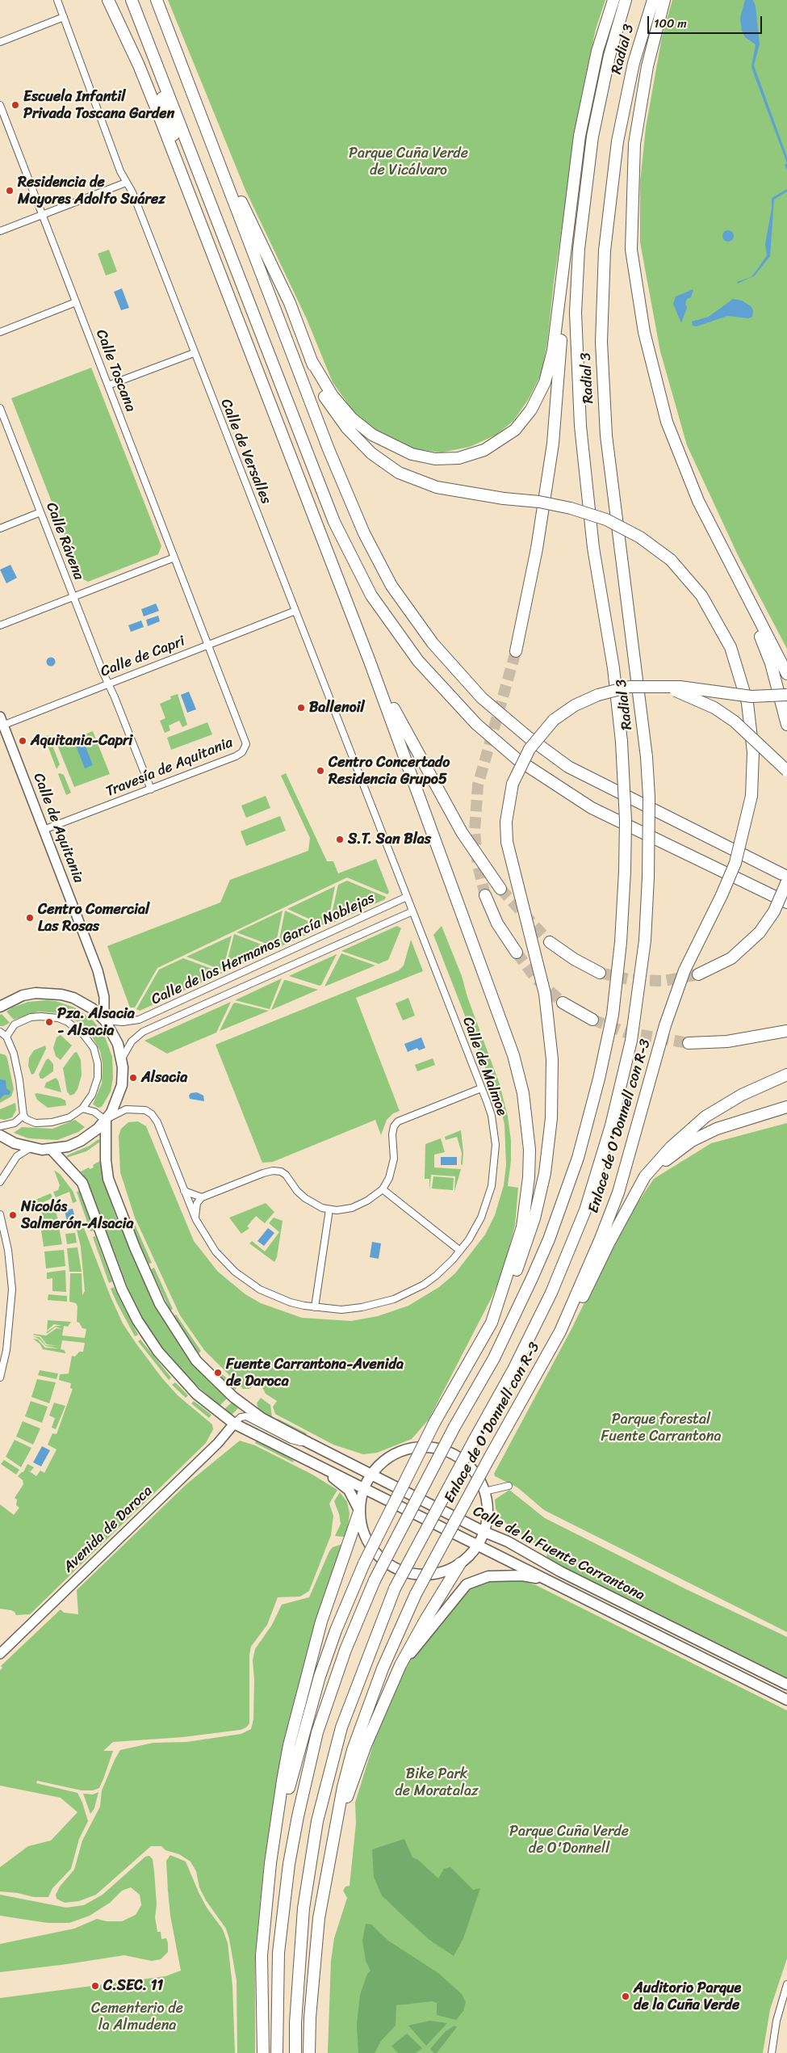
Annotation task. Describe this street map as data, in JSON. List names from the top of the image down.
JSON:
{
  "streets": {
    "highway": ["Radial 3", "Enlace de O'Donnell con R-3"],
    "main road": ["Calle de la Fuente Carrantona"],
    "street": [
      "Calle Toscana",
      "Calle de Versalles",
      "Calle Rávena",
      "Calle de Capri",
      "Travesía de Aquitania",
      "Calle de Aquitania",
      "Calle de los Hermanos García Noblejas",
      "Calle de Malmoe",
      "Avenida de Daroca"
    ]
  },
  "crossings": [
    ["Calle Toscana", "Calle de Capri"],
    ["Calle Toscana", "Travesía de Aquitania"],
    ["Calle de Versalles", "Calle de Capri"],
    ["Calle de Versalles", "Calle de los Hermanos García Noblejas"],
    ["Calle de Versalles", "Calle de Malmoe"],
    ["Calle Rávena", "Calle de Capri"],
    ["Calle Rávena", "Travesía de Aquitania"],
    ["Calle de Capri", "Travesía de Aquitania"],
    ["Calle de Capri", "Calle de Aquitania"],
    ["Travesía de Aquitania", "Calle de Aquitania"],
    ["Calle de Aquitania", "Calle de los Hermanos García Noblejas"],
    ["Calle de los Hermanos García Noblejas", "Calle de Malmoe"],
    ["Calle de Malmoe", "Calle de la Fuente Carrantona"],
    ["Avenida de Daroca", "Calle de la Fuente Carrantona"]
  ],
  "parks": [
    "Parque Cuña Verde de Vicálvaro",
    "Parque forestal Fuente Carrantona",
    "Bike Park de Moratalaz",
    "Parque Cuña Verde de O'Donnell",
    "Cementerio de la Almudena"
  ],
  "places": [
    "Escuela Infantil Privada Toscana Garden",
    "Residencia de Mayores Adolfo Suárez",
    "Ballenoil",
    "Aquitania-Capri",
    "Centro Concertado Residencia Grupo5",
    "S.T. San Blas",
    "Centro Comercial Las Rosas",
    "Pza. Alsacia - Alsacia",
    "Alsacia",
    "Nicolás Salmerón-Alsacia",
    "Fuente Carrantona-Avenida de Daroca",
    "C.SEC. 11",
    "Auditorio Parque de la Cuña Verde"
  ],
  "scale_bar": "100 m"
}
